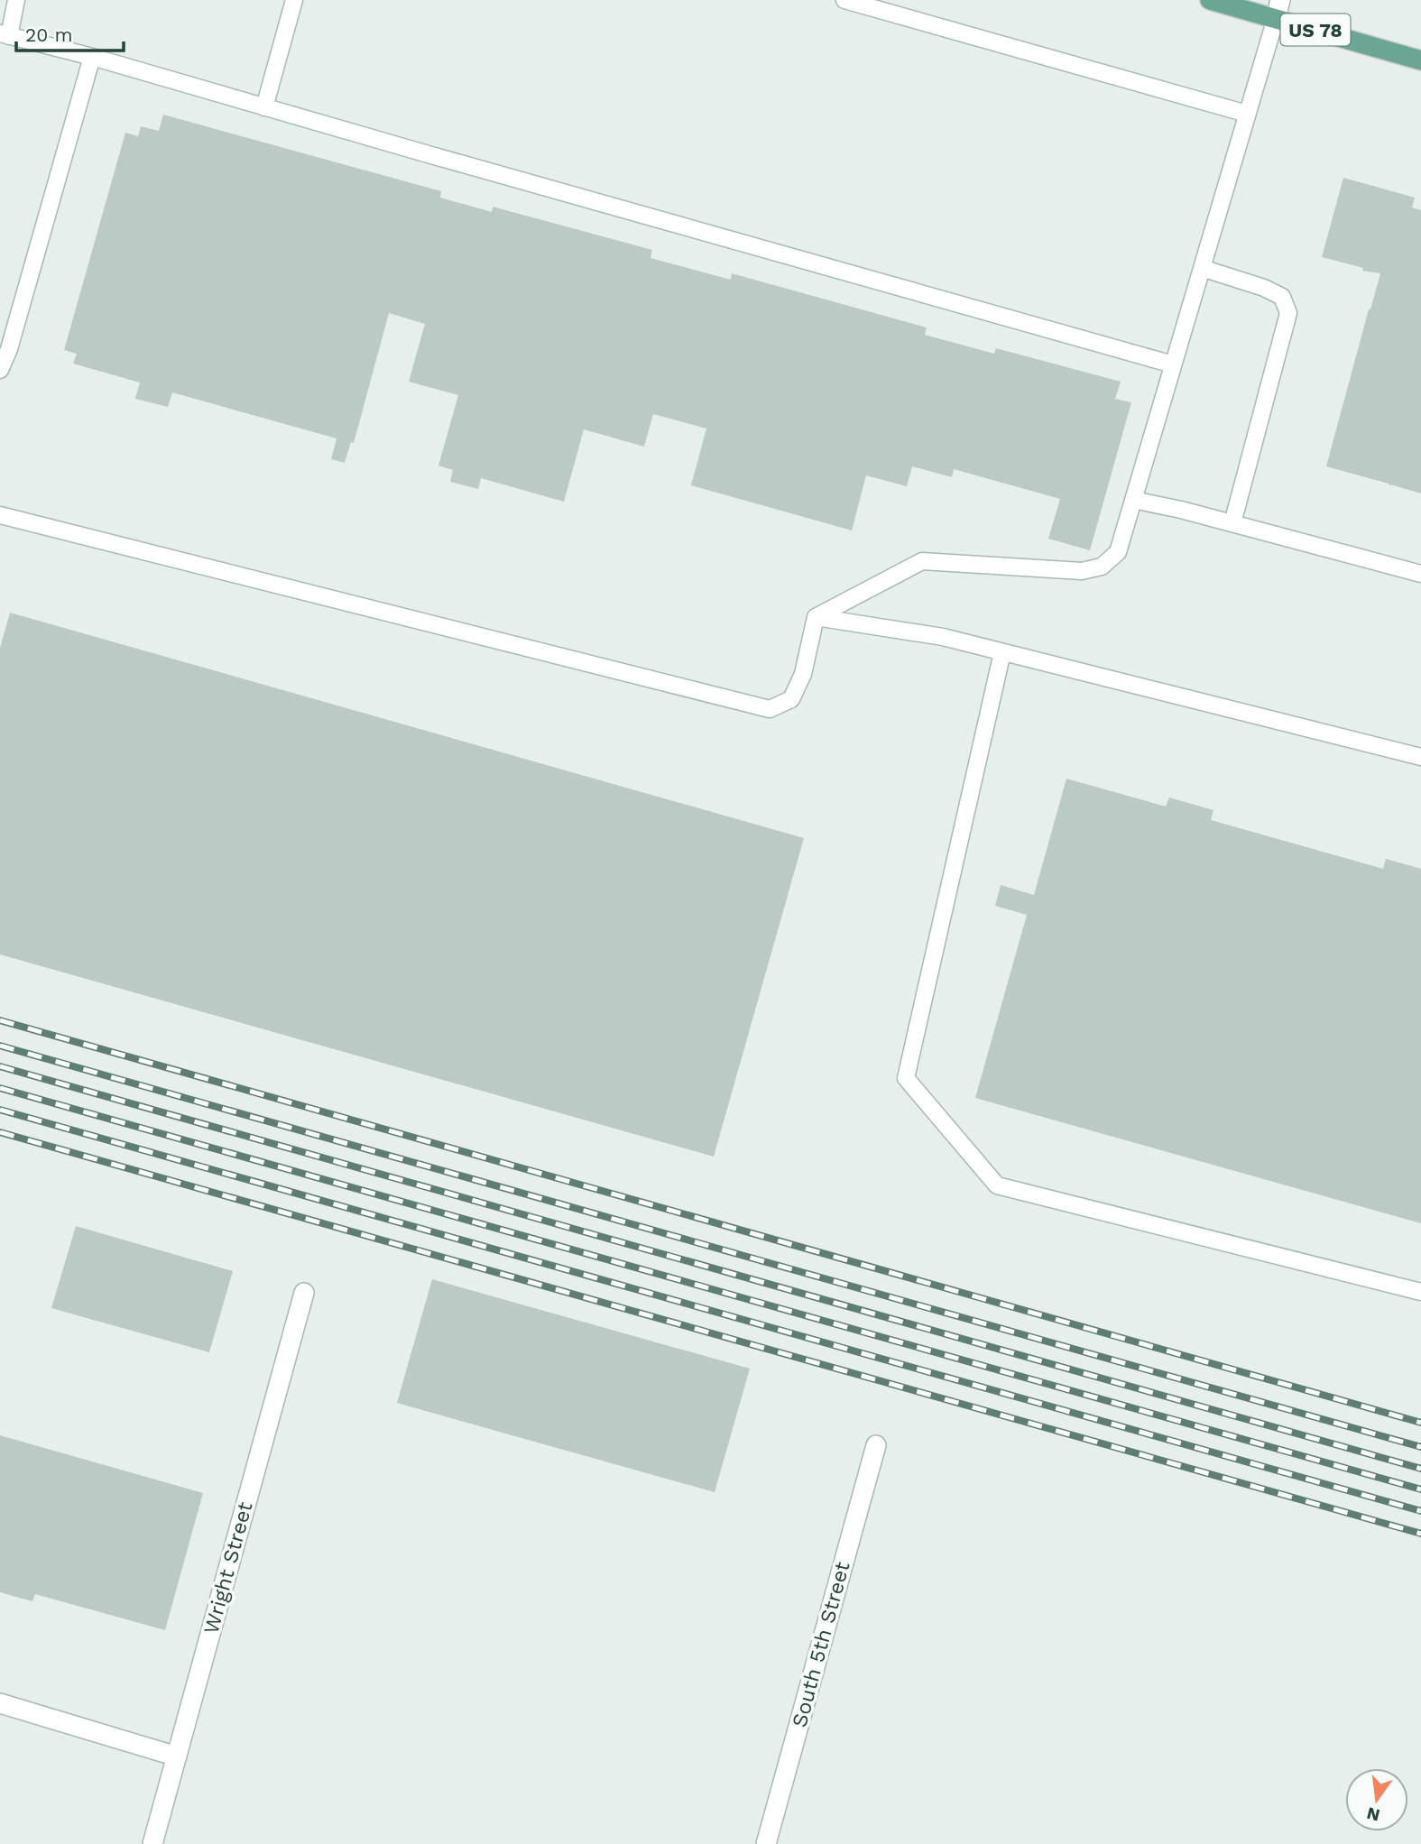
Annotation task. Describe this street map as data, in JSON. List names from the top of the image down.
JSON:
{
  "streets": {
    "main road": ["US 78"],
    "street": ["Wright Street", "South 5th Street"]
  },
  "scale_bar": "20 m",
  "north": "bottom"
}
